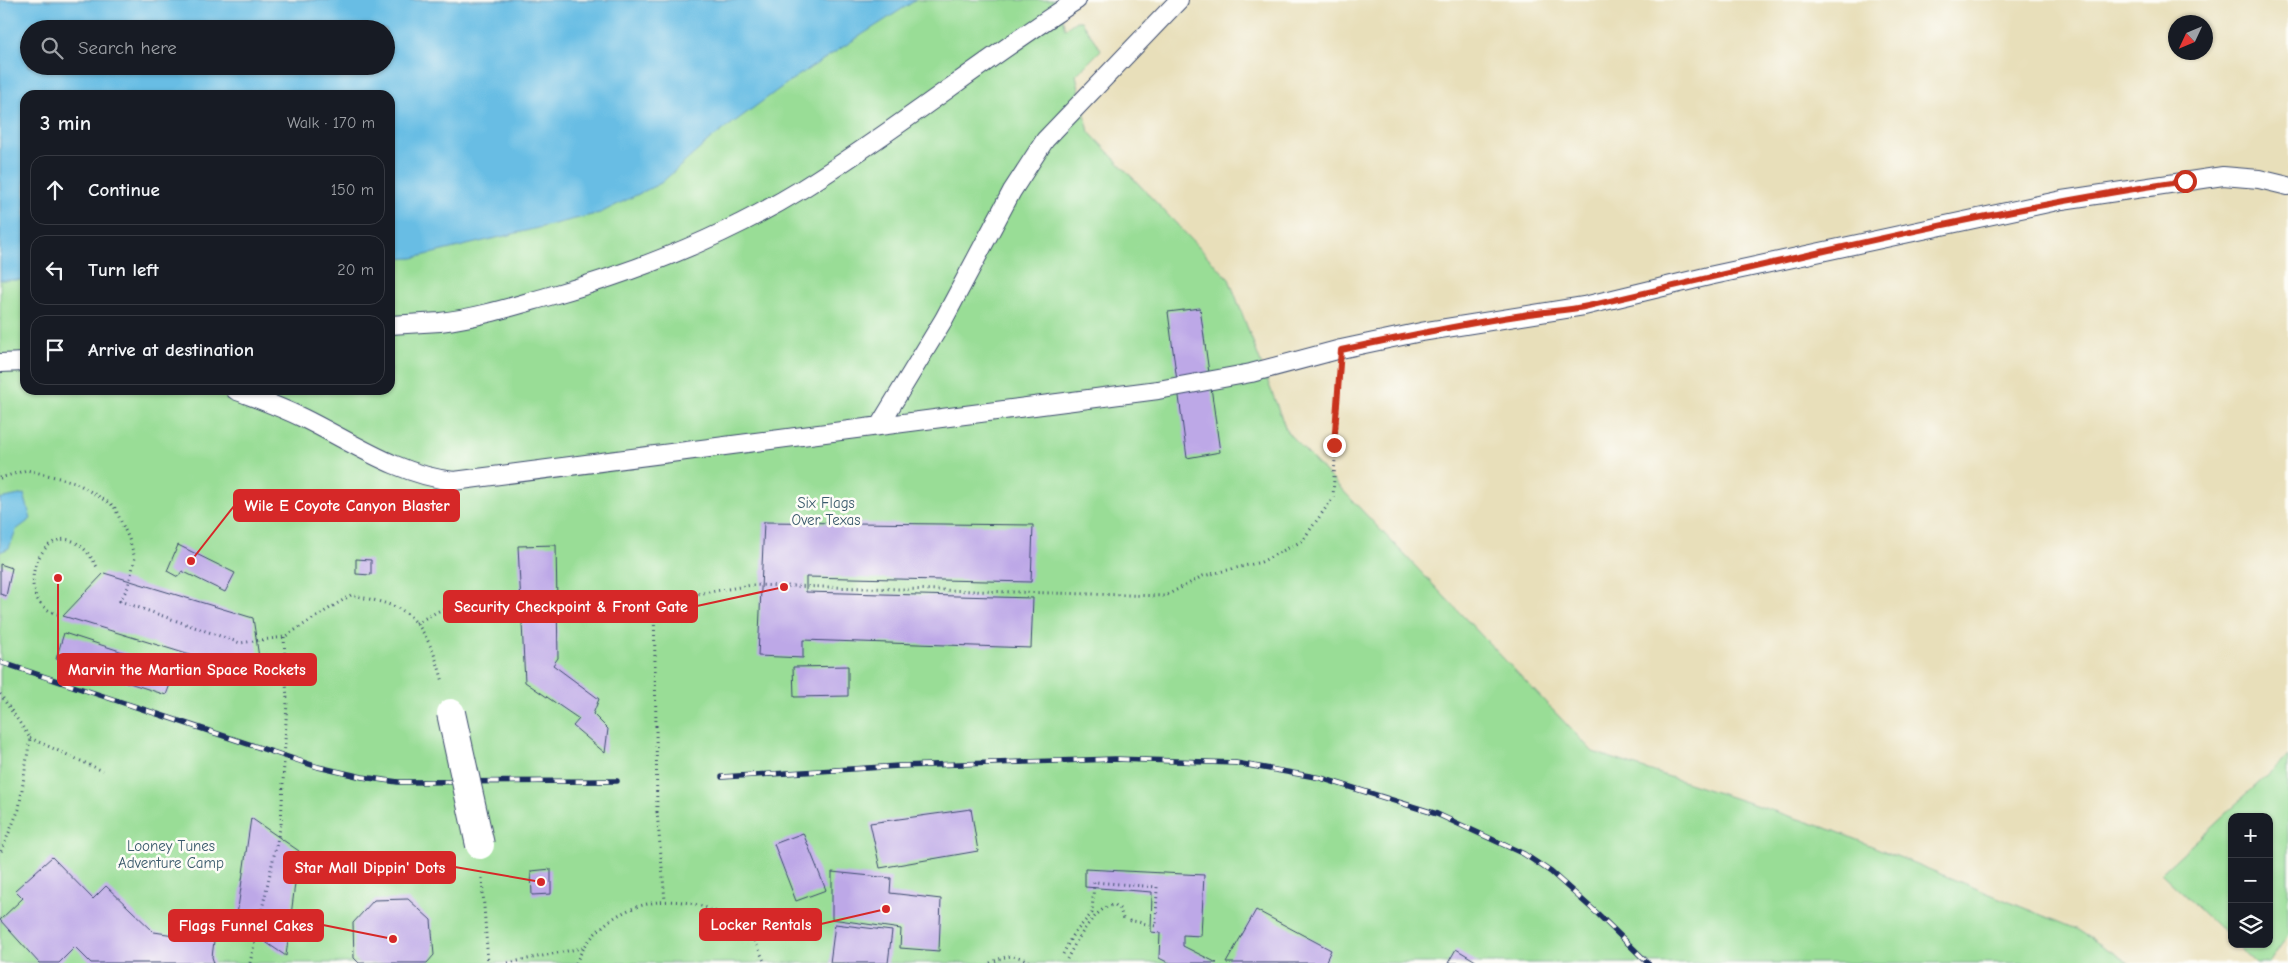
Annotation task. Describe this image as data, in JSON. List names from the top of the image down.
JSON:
{
  "parks": ["Six Flags Over Texas", "Looney Tunes Adventure Camp"],
  "places": [
    "Wile E Coyote Canyon Blaster",
    "Marvin the Martian Space Rockets",
    "Security Checkpoint & Front Gate",
    "Star Mall Dippin' Dots",
    "Locker Rentals",
    "Flags Funnel Cakes"
  ],
  "north": "bottom left",
  "page": {
    "search": "Search here",
    "heading": ["3 min", "Walk · 170 m"],
    "list": [
      ["Continue", "150 m"],
      ["Turn left", "20 m"],
      "Arrive at destination"
    ],
    "map_buttons": ["+", "−"]
  }
}
